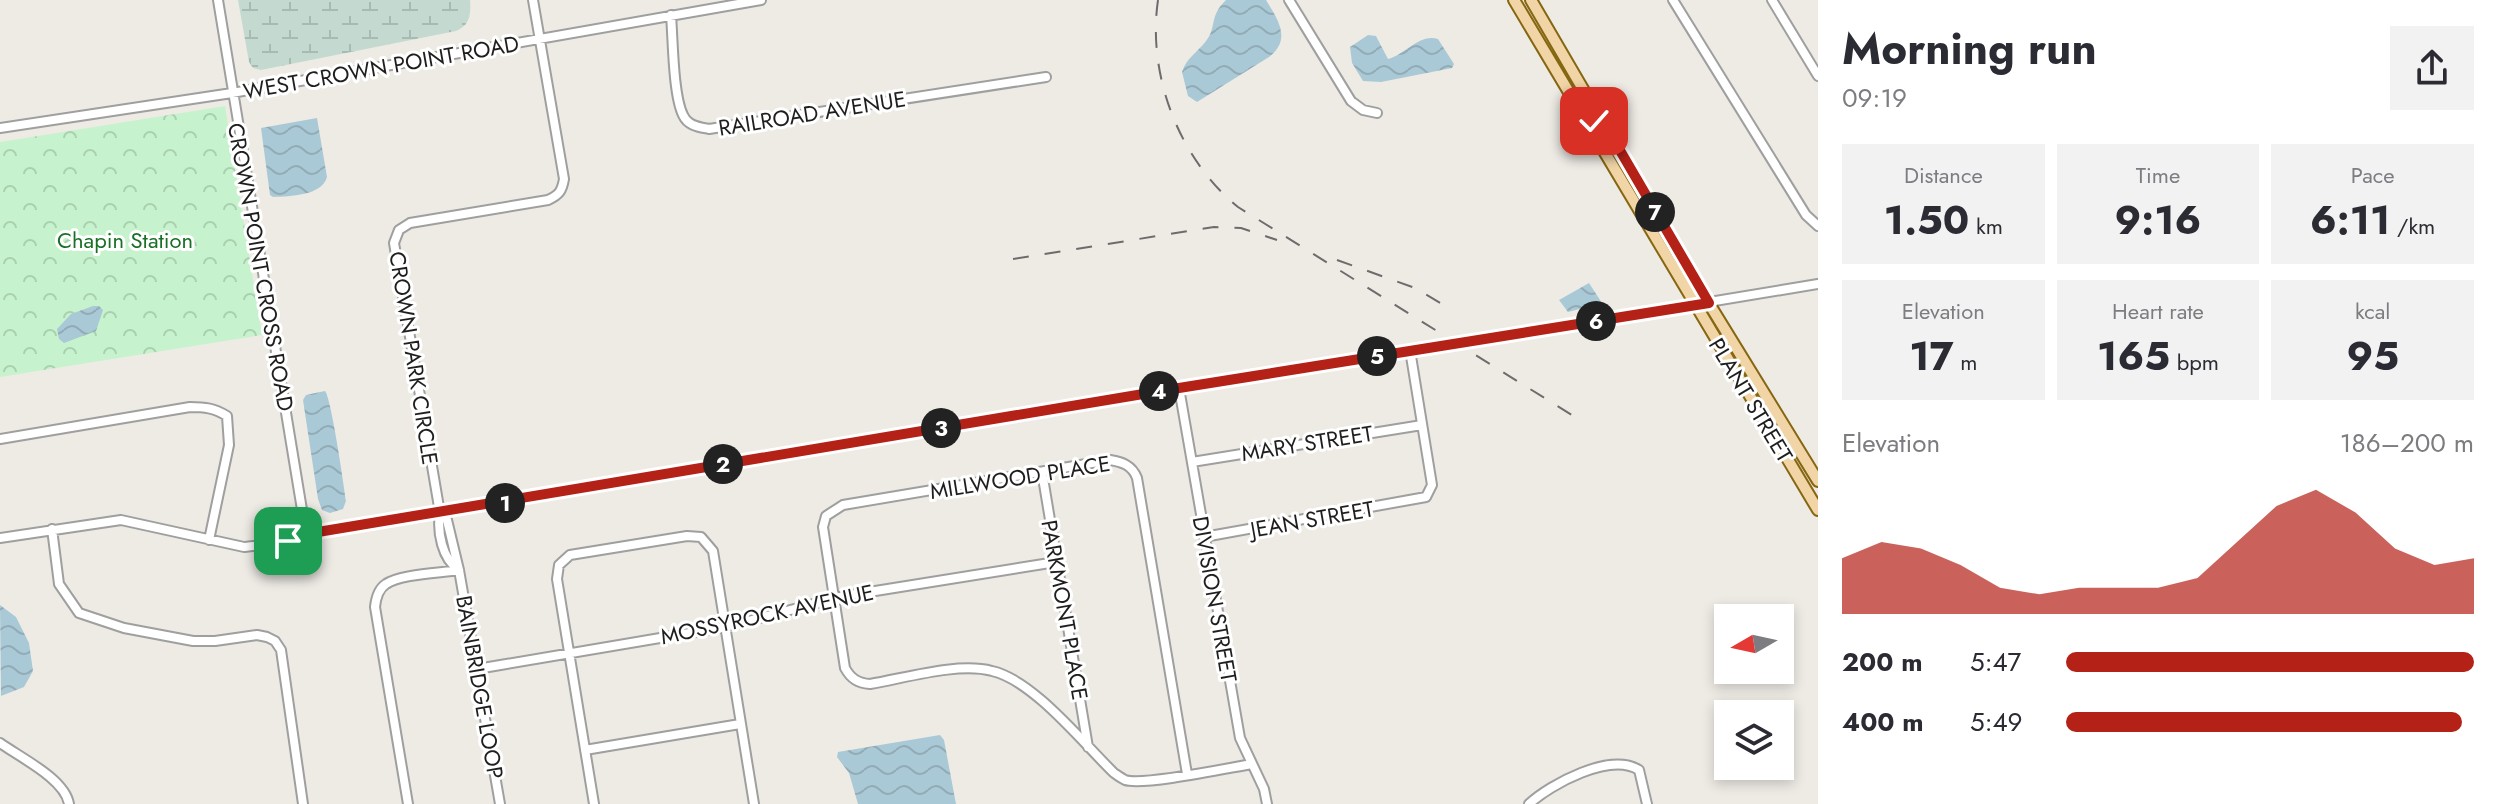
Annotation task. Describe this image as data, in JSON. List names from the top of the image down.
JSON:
{
  "streets": {
    "main road": ["PLANT STREET"],
    "street": [
      "WEST CROWN POINT ROAD",
      "RAILROAD AVENUE",
      "CROWN POINT CROSS ROAD",
      "CROWN PARK CIRCLE",
      "MARY STREET",
      "MILLWOOD PLACE",
      "JEAN STREET",
      "DIVISION STREET",
      "PARKMONT PLACE",
      "MOSSYROCK AVENUE",
      "BAINBRIDGE LOOP"
    ]
  },
  "crossings": [
    ["WEST CROWN POINT ROAD", "RAILROAD AVENUE"],
    ["WEST CROWN POINT ROAD", "CROWN POINT CROSS ROAD"],
    ["WEST CROWN POINT ROAD", "CROWN PARK CIRCLE"],
    ["CROWN PARK CIRCLE", "BAINBRIDGE LOOP"],
    ["MARY STREET", "JEAN STREET"],
    ["MARY STREET", "DIVISION STREET"],
    ["MILLWOOD PLACE", "PARKMONT PLACE"],
    ["MILLWOOD PLACE", "MOSSYROCK AVENUE"],
    ["JEAN STREET", "DIVISION STREET"],
    ["PARKMONT PLACE", "MOSSYROCK AVENUE"],
    ["MOSSYROCK AVENUE", "BAINBRIDGE LOOP"]
  ],
  "parks": ["Chapin Station"],
  "north": "left",
  "page": {
    "heading": ["Morning run", "09:19"],
    "stats": [
      ["Distance", "1.50 km"],
      ["Time", "9:16"],
      ["Pace", "6:11 /km"],
      ["Elevation", "17 m"],
      ["Heart rate", "165 bpm"],
      ["kcal", "95"]
    ],
    "pins": [
      "7",
      "6",
      "5",
      "4",
      "3",
      "2",
      "1"
    ],
    "chart": ["Elevation", "186–200 m"],
    "list": [
      {
        "name": "200 m",
        "note": "5:47"
      },
      {
        "name": "400 m",
        "note": "5:49"
      }
    ]
  }
}
